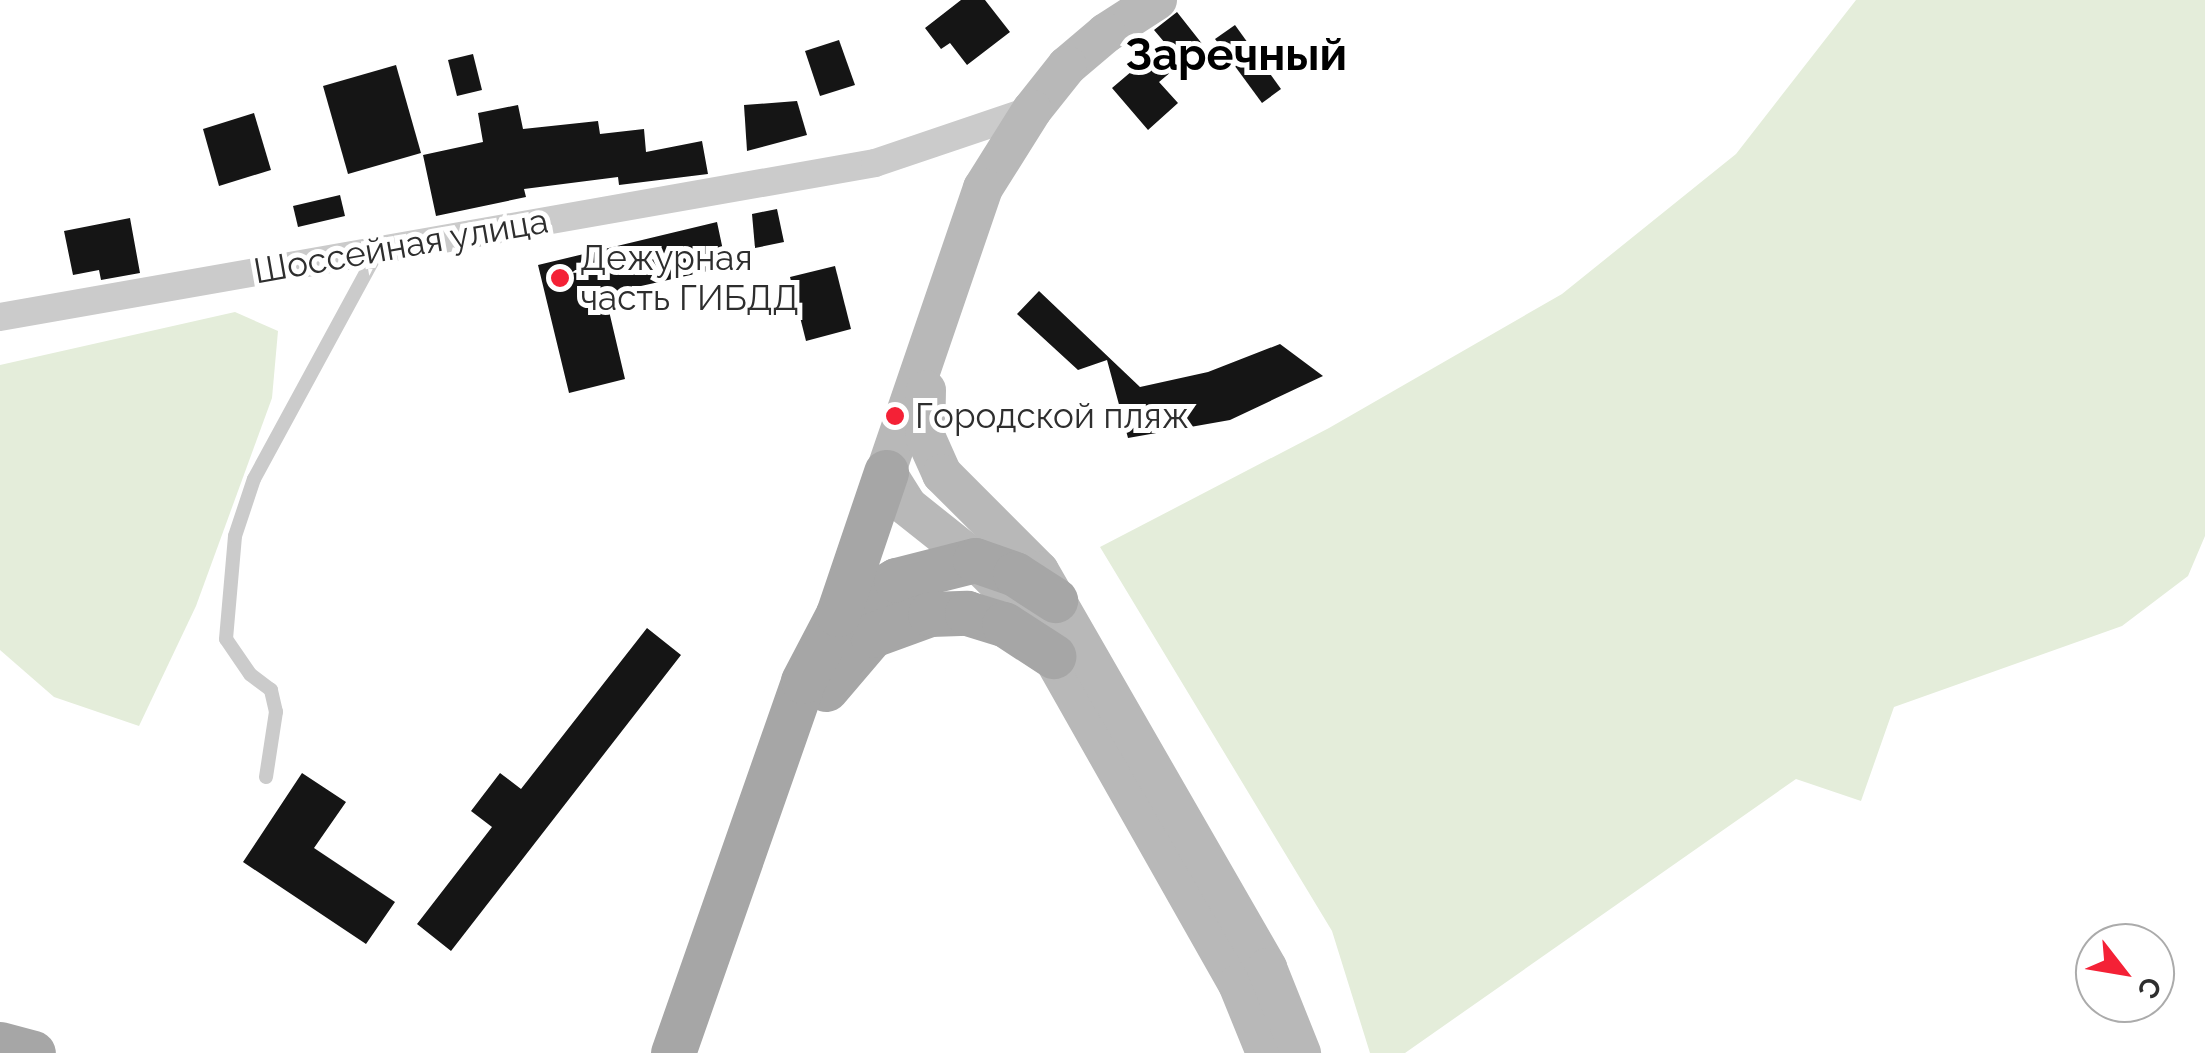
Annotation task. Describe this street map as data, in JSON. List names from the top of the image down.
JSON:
{
  "streets": {
    "street": ["Шоссейная улица"]
  },
  "districts": ["Заречный"],
  "places": ["Дежурная часть ГИБДД", "Городской пляж"],
  "north": "bottom right"
}
